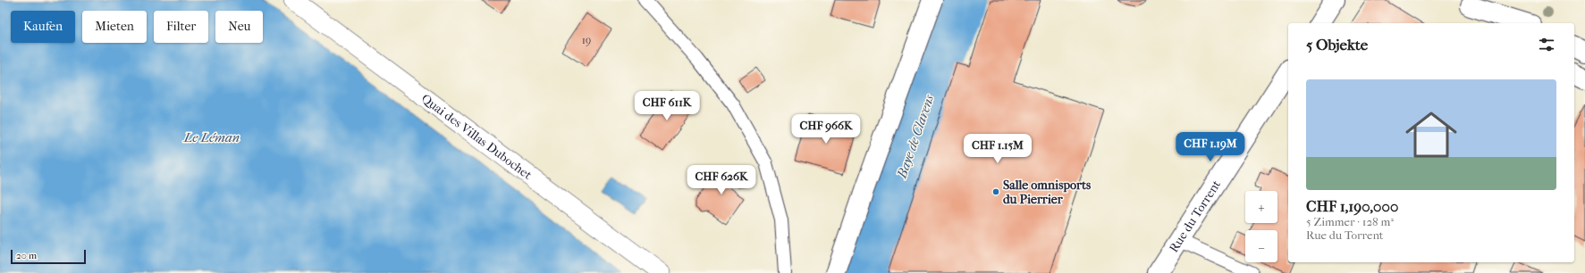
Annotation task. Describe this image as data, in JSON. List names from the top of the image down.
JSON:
{
  "streets": {
    "street": ["Quai des Villas Dubochet", "Rue du Torrent"]
  },
  "water": ["Baye de Clarens", "Le Léman"],
  "places": ["Salle omnisports du Pierrier"],
  "house_numbers": ["19"],
  "scale_bar": "20 m",
  "page": {
    "chip": [
      "Kaufen",
      "Mieten",
      "Filter",
      "Neu"
    ],
    "heading": "5 Objekte",
    "list": [
      {
        "name": "CHF 1,190,000",
        "note": "5 Zimmer · 128 m² · Rue du Torrent"
      }
    ],
    "price": [
      "CHF 611K",
      "CHF 966K",
      "CHF 1.19M",
      "CHF 1.15M",
      "CHF 626K"
    ],
    "map_buttons": ["+", "−"],
    "scale": "20 m"
  }
}
